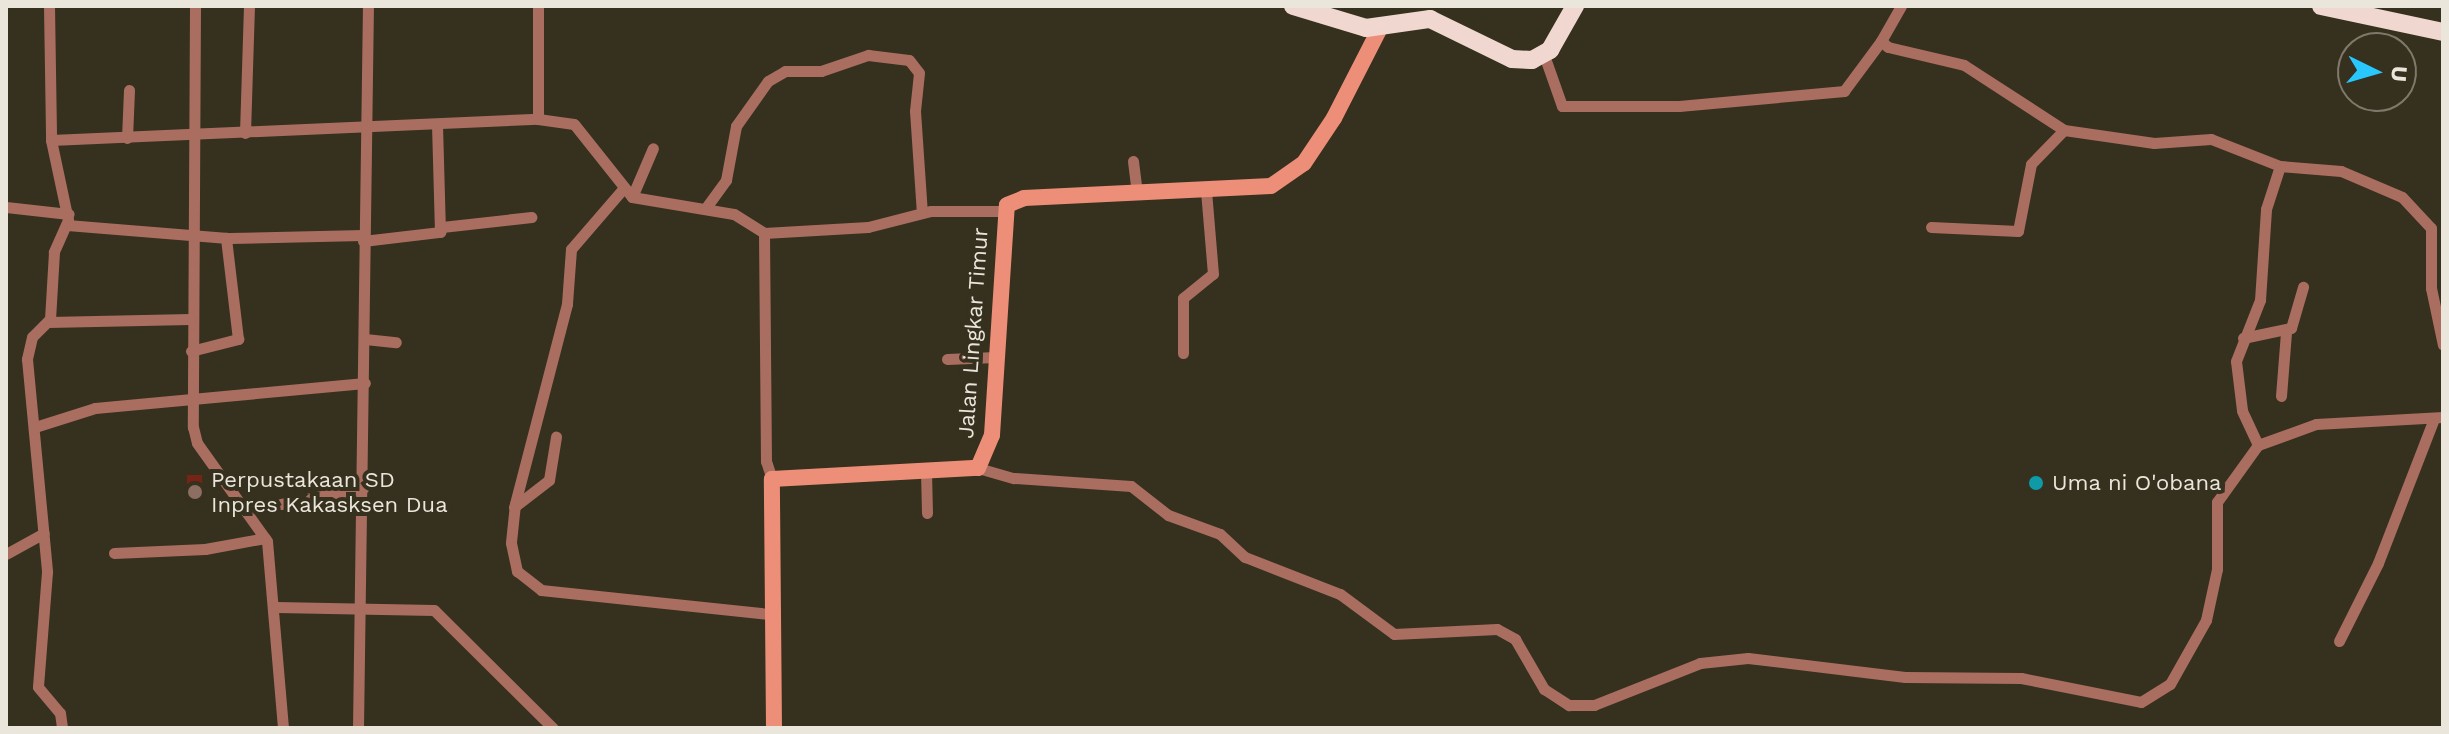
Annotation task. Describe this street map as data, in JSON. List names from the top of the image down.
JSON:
{
  "streets": {
    "main road": ["Jalan Lingkar Timur"]
  },
  "places": ["Uma ni O'obana", "Perpustakaan SD Inpres Kakasksen Dua"],
  "north": "right"
}
